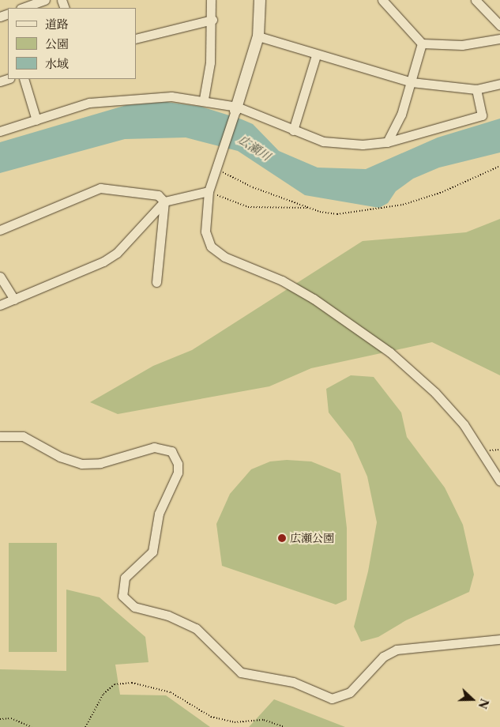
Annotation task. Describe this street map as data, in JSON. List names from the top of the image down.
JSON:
{
  "water": ["広瀬川"],
  "places": ["広瀬公園"],
  "legend": ["道路", "公園", "水域"],
  "north": "right"
}
